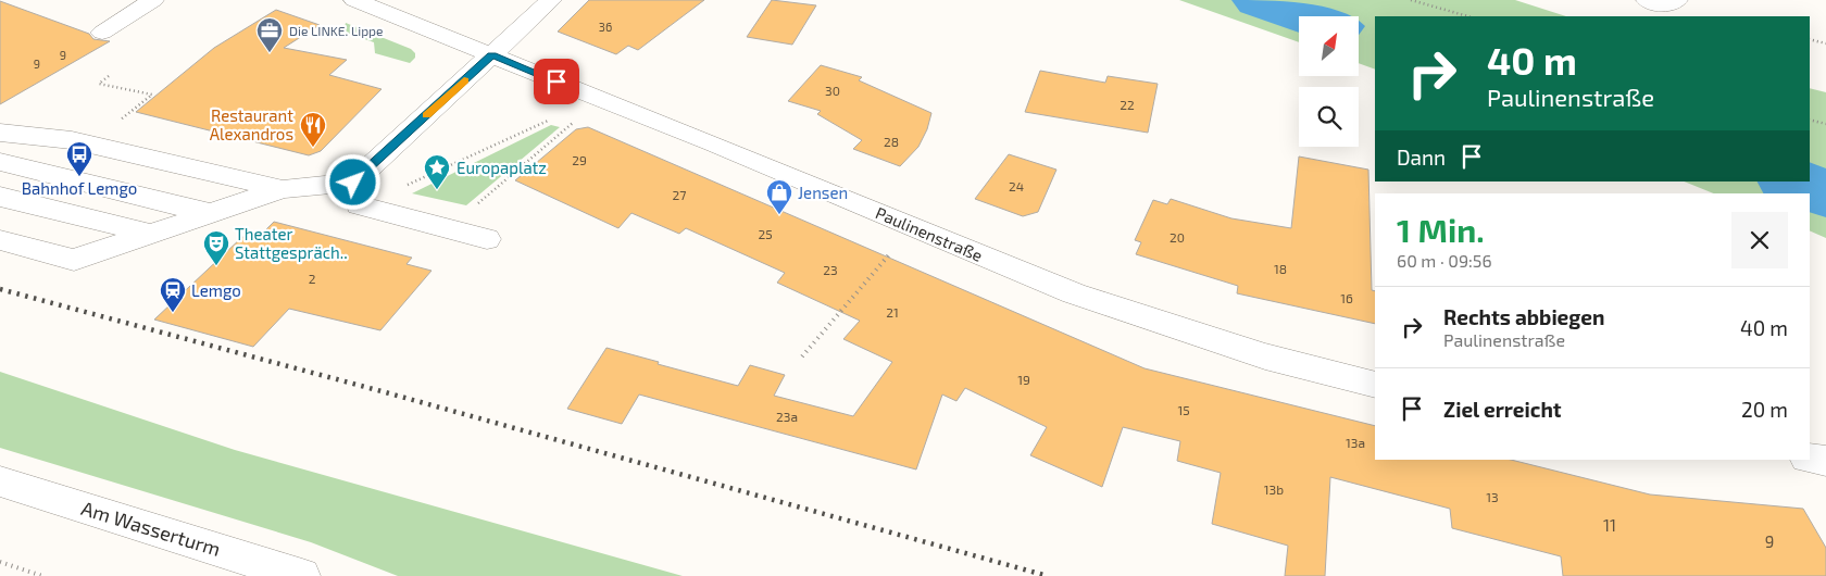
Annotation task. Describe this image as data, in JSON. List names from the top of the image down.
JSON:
{
  "streets": {
    "street": ["Paulinenstraße", "Am Wasserturm"]
  },
  "places": {
    "office": ["Die LINKE. Lippe"],
    "restaurant": ["Restaurant Alexandros"],
    "bus stop": ["Bahnhof Lemgo"],
    "place": ["Europaplatz"],
    "shop": ["Jensen"],
    "theatre": ["Theater Stattgespräch.."],
    "station": ["Lemgo"]
  },
  "house_numbers": [
    "36",
    "9",
    "9",
    "30",
    "22",
    "28",
    "29",
    "24",
    "27",
    "25",
    "20",
    "18",
    "23",
    "2",
    "16",
    "21",
    "19",
    "15",
    "23a",
    "13a",
    "13b",
    "13",
    "11",
    "9"
  ],
  "north": "top right",
  "page": {
    "turn": ["40 m", "Paulinenstraße"],
    "then": "Dann",
    "heading": ["1 Min.", "60 m · 09:56"],
    "list": [
      {
        "name": "Rechts abbiegen",
        "note": "Paulinenstraße",
        "value": "40 m"
      },
      {
        "name": "Ziel erreicht",
        "value": "20 m"
      }
    ]
  }
}
